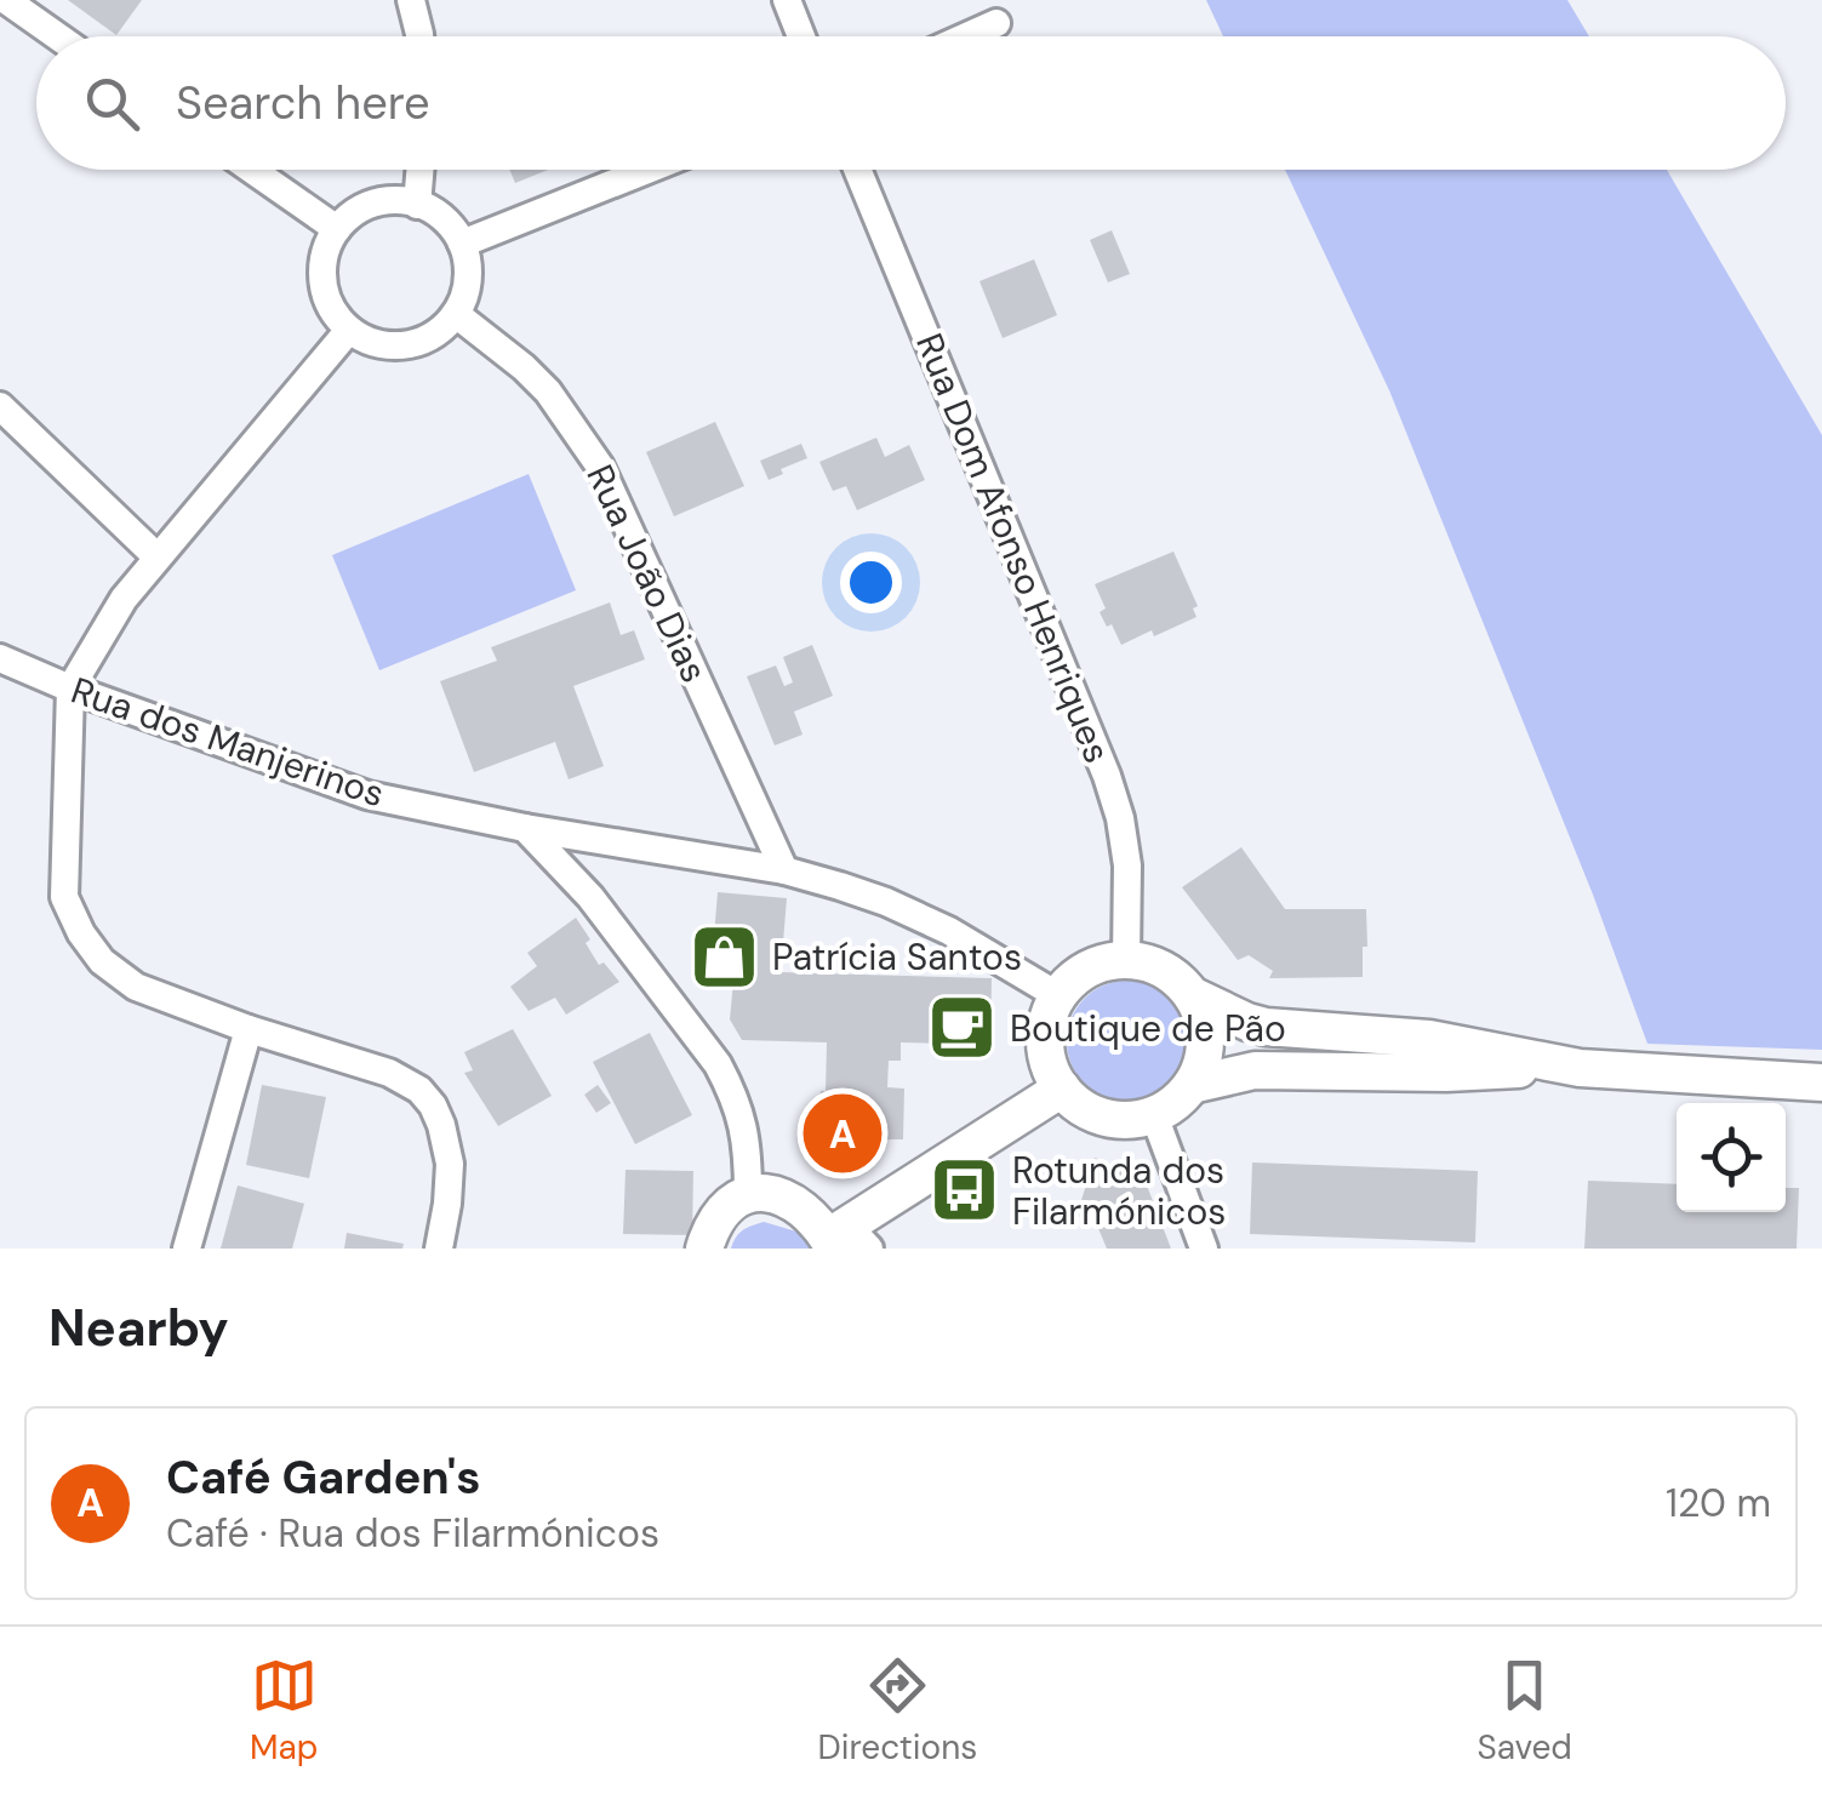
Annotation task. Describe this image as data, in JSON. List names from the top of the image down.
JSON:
{
  "streets": {
    "street": ["Rua Dom Afonso Henriques", "Rua João Dias", "Rua dos Manjerinos"]
  },
  "crossings": [
    ["Rua Dom Afonso Henriques", "Rua dos Manjerinos"],
    ["Rua João Dias", "Rua dos Manjerinos"]
  ],
  "places": {
    "shop": ["Patrícia Santos"],
    "cafe": ["Boutique de Pão"],
    "bus stop": ["Rotunda dos Filarmónicos"]
  },
  "page": {
    "search": "Search here",
    "pins": "A",
    "heading": "Nearby",
    "list": [
      {
        "mark": "A",
        "name": "Café Garden's",
        "note": "Café · Rua dos Filarmónicos",
        "value": "120 m"
      }
    ],
    "nav": ["Map", "Directions", "Saved"]
  }
}
